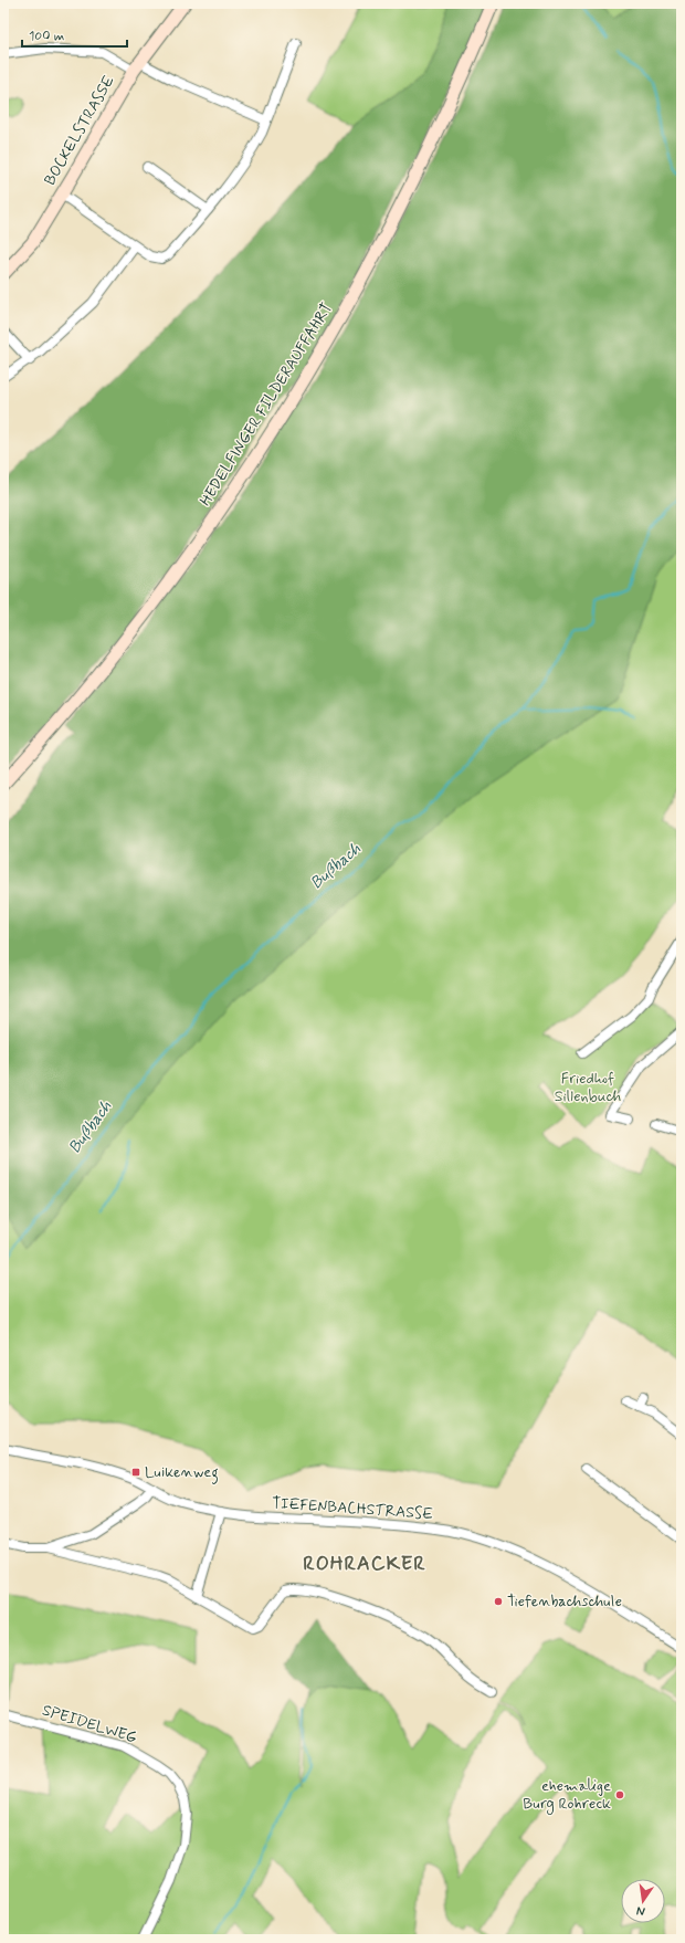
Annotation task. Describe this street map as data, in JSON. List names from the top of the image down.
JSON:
{
  "streets": {
    "main road": ["BOCKELSTRASSE", "HEDELFINGER FILDERAUFFAHRT"],
    "street": ["TIEFENBACHSTRASSE", "SPEIDELWEG"]
  },
  "districts": ["ROHRACKER"],
  "water": ["Bußbach"],
  "parks": ["Friedhof Sillenbuch"],
  "places": {
    "transit": ["Luikenweg"],
    "other": ["Tiefenbachschule", "ehemalige Burg Rohreck"]
  },
  "scale_bar": "100 m",
  "north": "bottom"
}
